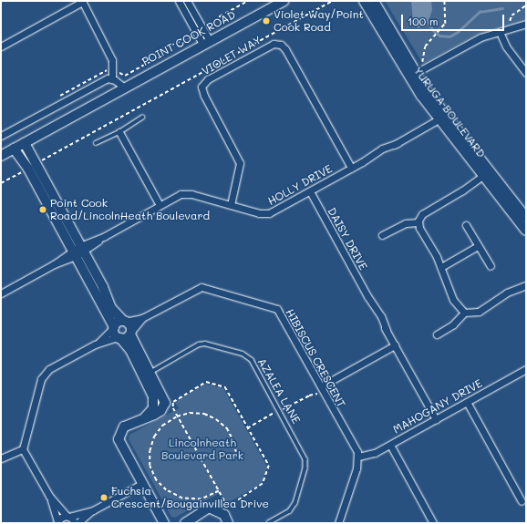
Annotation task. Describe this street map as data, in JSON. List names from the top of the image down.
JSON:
{
  "streets": {
    "street": [
      "POINT COOK ROAD",
      "VIOLET WAY",
      "YURUGA BOULEVARD",
      "HOLLY DRIVE",
      "DAISY DRIVE",
      "HIBISCUS CRESCENT",
      "MAHOGANY DRIVE"
    ],
    "lane": ["AZALEA LANE"]
  },
  "crossings": [
    ["VIOLET WAY", "HOLLY DRIVE"],
    ["YURUGA BOULEVARD", "HOLLY DRIVE"],
    ["HOLLY DRIVE", "DAISY DRIVE"],
    ["DAISY DRIVE", "MAHOGANY DRIVE"],
    ["HIBISCUS CRESCENT", "MAHOGANY DRIVE"]
  ],
  "parks": ["Lincolnheath Boulevard Park"],
  "places": ["Violet Way/Point Cook Road", "Point Cook Road/LincolnHeath Boulevard", "Fuchsia Crescent/Bougainvillea Drive"],
  "scale_bar": "100 m"
}
